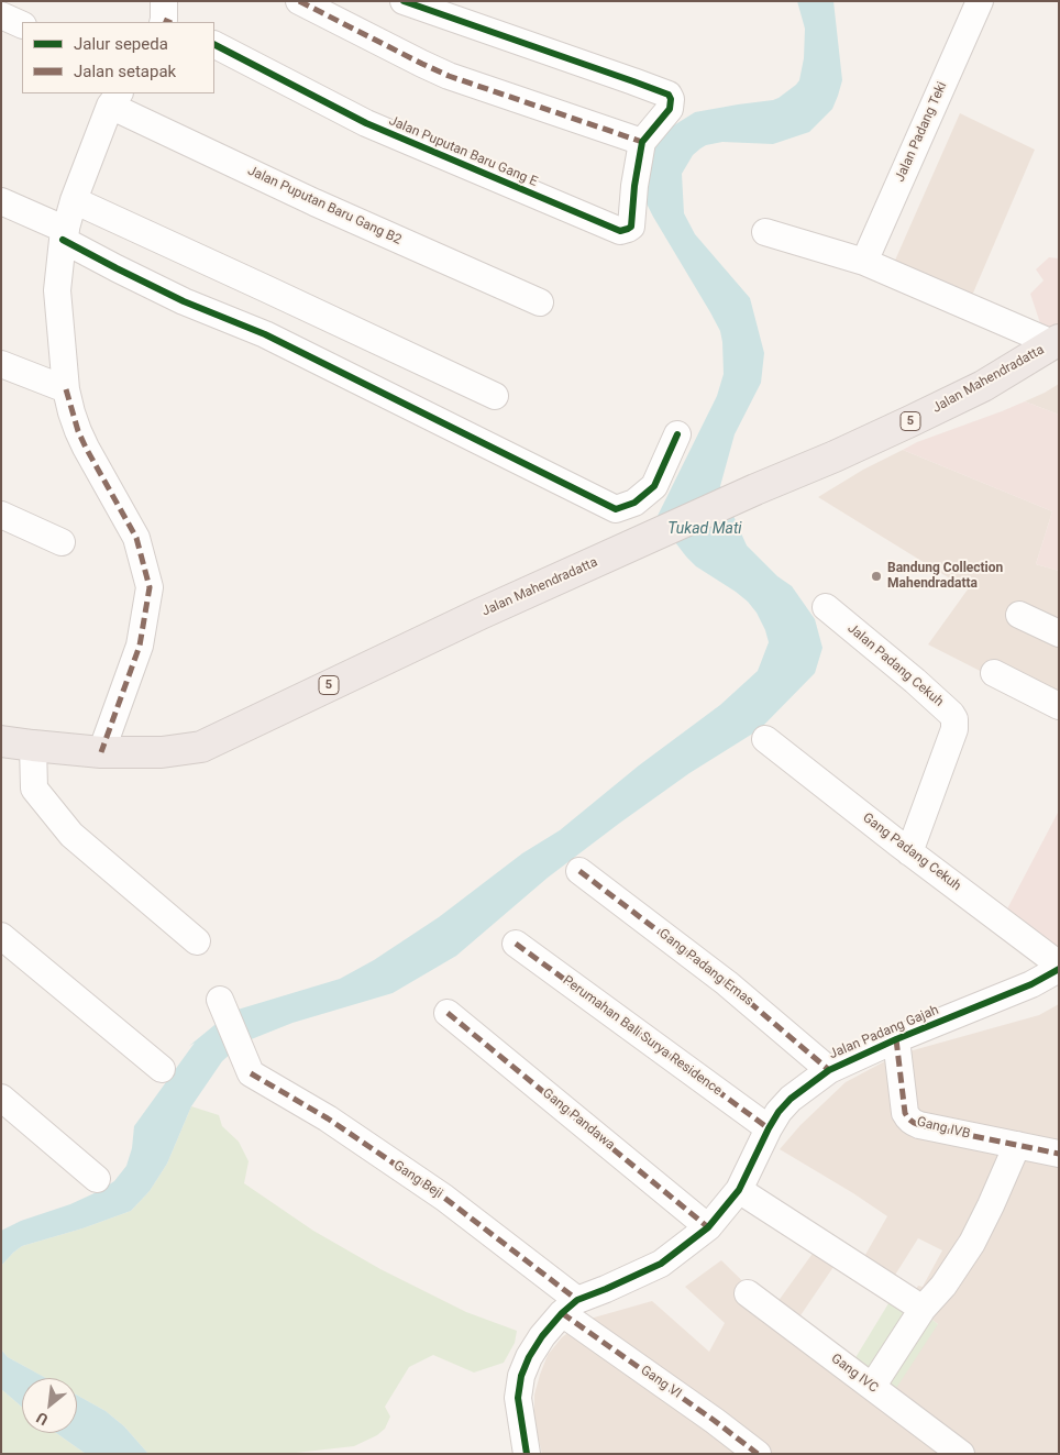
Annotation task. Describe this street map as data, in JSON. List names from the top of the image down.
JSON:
{
  "streets": {
    "highway": ["Jalan Mahendradatta", "5"],
    "street": [
      "Jalan Padang Teki",
      "Jalan Puputan Baru Gang E",
      "Jalan Puputan Baru Gang B2",
      "Jalan Padang Cekuh",
      "Gang Padang Cekuh",
      "Gang Padang Emas",
      "Jalan Padang Gajah",
      "Perumahan Bali Surya Residence",
      "Gang Pandawa",
      "Gang IVB",
      "Gang Beji",
      "Gang IVC",
      "Gang VI"
    ]
  },
  "crossings": [
    ["Jalan Padang Cekuh", "Gang Padang Cekuh"],
    ["Gang Padang Emas", "Jalan Padang Gajah"],
    ["Jalan Padang Gajah", "Perumahan Bali Surya Residence"],
    ["Jalan Padang Gajah", "Gang Pandawa"],
    ["Jalan Padang Gajah", "Gang IVB"],
    ["Jalan Padang Gajah", "Gang Beji"],
    ["Jalan Padang Gajah", "Gang VI"],
    ["Gang Beji", "Gang VI"]
  ],
  "water": ["Tukad Mati"],
  "places": ["Bandung Collection Mahendradatta"],
  "legend": ["Jalur sepeda", "Jalan setapak"],
  "north": "bottom left"
}
